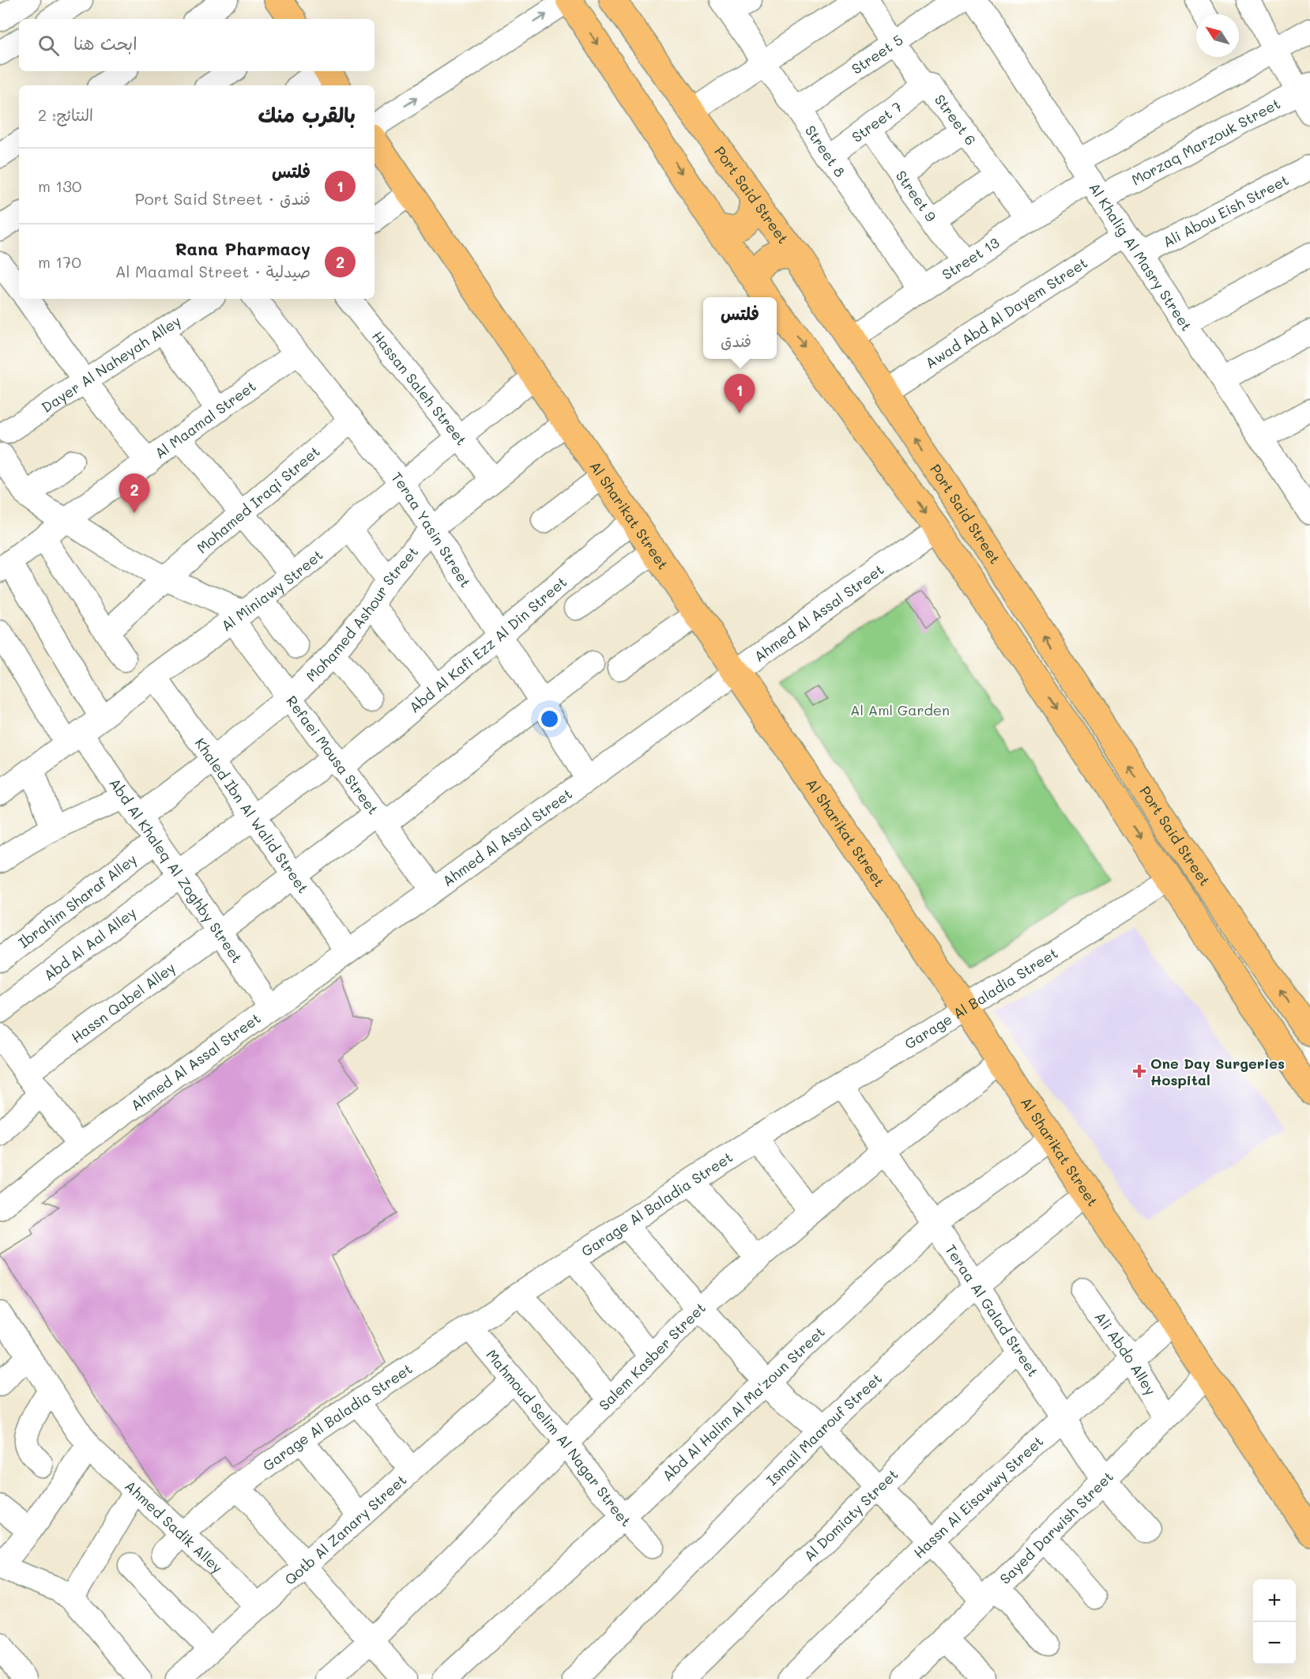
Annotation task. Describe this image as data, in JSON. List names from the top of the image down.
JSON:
{
  "streets": {
    "main road": ["Port Said Street", "Al Sharikat Street"],
    "street": [
      "Street 5",
      "Street 6",
      "Street 7",
      "Morzaq Marzouk Street",
      "Street 8",
      "Street 9",
      "Ali Abou Eish Street",
      "Al Khalig Al Masry Street",
      "Street 13",
      "Awad Abd Al Dayem Street",
      "Dayer Al Naheyah Alley",
      "Hassan Saleh Street",
      "Al Maamal Street",
      "Mohamed Iraqi Street",
      "Teraa Yasin Street",
      "Al Miniawy Street",
      "Ahmed Al Assal Street",
      "Mohamed Ashour Street",
      "Abd Al Kafi Ezz Al Din Street",
      "Refaei Mousa Street",
      "Khaled Ibn Al Walid Street",
      "Abd Al Khaleq Al Zoghby Street",
      "Ibrahim Sharaf Alley",
      "Abd Al Aal Alley",
      "Garage Al Baladia Street",
      "Hassn Qabel Alley",
      "Teraa Al Galad Street",
      "Ali Abdo Alley",
      "Salem Kasber Street",
      "Abd Al Halim Al Ma'zoun Street",
      "Ismail Maarouf Street",
      "Mahmoud Selim Al Nagar Street",
      "Hassn Al Eisawwy Street",
      "Al Domiaty Street",
      "Ahmed Sadik Alley",
      "Sayed Darwish Street",
      "Qotb Al Zanary Street"
    ]
  },
  "crossings": [
    ["Street 5", "Street 6"],
    ["Street 5", "Street 8"],
    ["Street 6", "Street 7"],
    ["Street 6", "Street 13"],
    ["Street 7", "Street 8"],
    ["Street 7", "Street 9"],
    ["Morzaq Marzouk Street", "Al Khalig Al Masry Street"],
    ["Morzaq Marzouk Street", "Street 13"],
    ["Street 8", "Street 13"],
    ["Port Said Street", "Street 13"],
    ["Port Said Street", "Awad Abd Al Dayem Street"],
    ["Port Said Street", "Ahmed Al Assal Street"],
    ["Port Said Street", "Garage Al Baladia Street"],
    ["Street 9", "Street 13"],
    ["Ali Abou Eish Street", "Al Khalig Al Masry Street"],
    ["Al Khalig Al Masry Street", "Street 13"],
    ["Al Khalig Al Masry Street", "Awad Abd Al Dayem Street"],
    ["Hassan Saleh Street", "Al Miniawy Street"],
    ["Hassan Saleh Street", "Mohamed Ashour Street"],
    ["Al Maamal Street", "Teraa Yasin Street"],
    ["Mohamed Iraqi Street", "Teraa Yasin Street"],
    ["Al Sharikat Street", "Al Miniawy Street"],
    ["Al Sharikat Street", "Ahmed Al Assal Street"],
    ["Al Sharikat Street", "Mohamed Ashour Street"],
    ["Al Sharikat Street", "Abd Al Kafi Ezz Al Din Street"],
    ["Al Sharikat Street", "Garage Al Baladia Street"],
    ["Al Sharikat Street", "Salem Kasber Street"],
    ["Al Sharikat Street", "Abd Al Halim Al Ma'zoun Street"],
    ["Al Sharikat Street", "Ismail Maarouf Street"],
    ["Al Sharikat Street", "Hassn Al Eisawwy Street"],
    ["Al Sharikat Street", "Sayed Darwish Street"],
    ["Teraa Yasin Street", "Al Miniawy Street"],
    ["Teraa Yasin Street", "Ahmed Al Assal Street"],
    ["Teraa Yasin Street", "Mohamed Ashour Street"],
    ["Teraa Yasin Street", "Abd Al Kafi Ezz Al Din Street"],
    ["Teraa Yasin Street", "Hassn Qabel Alley"],
    ["Al Miniawy Street", "Refaei Mousa Street"],
    ["Al Miniawy Street", "Khaled Ibn Al Walid Street"],
    ["Al Miniawy Street", "Abd Al Khaleq Al Zoghby Street"],
    ["Ahmed Al Assal Street", "Refaei Mousa Street"],
    ["Ahmed Al Assal Street", "Khaled Ibn Al Walid Street"],
    ["Ahmed Al Assal Street", "Abd Al Khaleq Al Zoghby Street"],
    ["Mohamed Ashour Street", "Refaei Mousa Street"],
    ["Mohamed Ashour Street", "Khaled Ibn Al Walid Street"],
    ["Mohamed Ashour Street", "Abd Al Khaleq Al Zoghby Street"],
    ["Abd Al Kafi Ezz Al Din Street", "Refaei Mousa Street"],
    ["Abd Al Kafi Ezz Al Din Street", "Khaled Ibn Al Walid Street"],
    ["Abd Al Kafi Ezz Al Din Street", "Abd Al Aal Alley"],
    ["Refaei Mousa Street", "Hassn Qabel Alley"],
    ["Khaled Ibn Al Walid Street", "Abd Al Aal Alley"],
    ["Khaled Ibn Al Walid Street", "Hassn Qabel Alley"],
    ["Abd Al Khaleq Al Zoghby Street", "Ibrahim Sharaf Alley"],
    ["Abd Al Khaleq Al Zoghby Street", "Abd Al Aal Alley"],
    ["Abd Al Khaleq Al Zoghby Street", "Hassn Qabel Alley"],
    ["Garage Al Baladia Street", "Teraa Al Galad Street"],
    ["Garage Al Baladia Street", "Mahmoud Selim Al Nagar Street"],
    ["Garage Al Baladia Street", "Ahmed Sadik Alley"],
    ["Teraa Al Galad Street", "Salem Kasber Street"],
    ["Teraa Al Galad Street", "Abd Al Halim Al Ma'zoun Street"],
    ["Teraa Al Galad Street", "Ismail Maarouf Street"],
    ["Teraa Al Galad Street", "Hassn Al Eisawwy Street"],
    ["Teraa Al Galad Street", "Al Domiaty Street"],
    ["Teraa Al Galad Street", "Sayed Darwish Street"],
    ["Ali Abdo Alley", "Hassn Al Eisawwy Street"],
    ["Ali Abdo Alley", "Sayed Darwish Street"],
    ["Salem Kasber Street", "Mahmoud Selim Al Nagar Street"],
    ["Abd Al Halim Al Ma'zoun Street", "Mahmoud Selim Al Nagar Street"],
    ["Mahmoud Selim Al Nagar Street", "Qotb Al Zanary Street"],
    ["Ahmed Sadik Alley", "Qotb Al Zanary Street"]
  ],
  "parks": ["Al Aml Garden"],
  "places": {
    "health": ["One Day Surgeries Hospital"]
  },
  "north": "top left",
  "page": {
    "search": "ابحث هنا",
    "heading": ["بالقرب منك", "النتائج: 2"],
    "list": [
      {
        "mark": "1",
        "name": "فلتس",
        "note": "فندق · Port Said Street",
        "value": "130 m"
      },
      {
        "mark": "2",
        "name": "Rana Pharmacy",
        "note": "صيدلية · Al Maamal Street",
        "value": "170 m"
      }
    ],
    "popup": ["فلتس", "فندق"],
    "pins": ["1", "2"],
    "map_buttons": ["+", "−"]
  }
}
